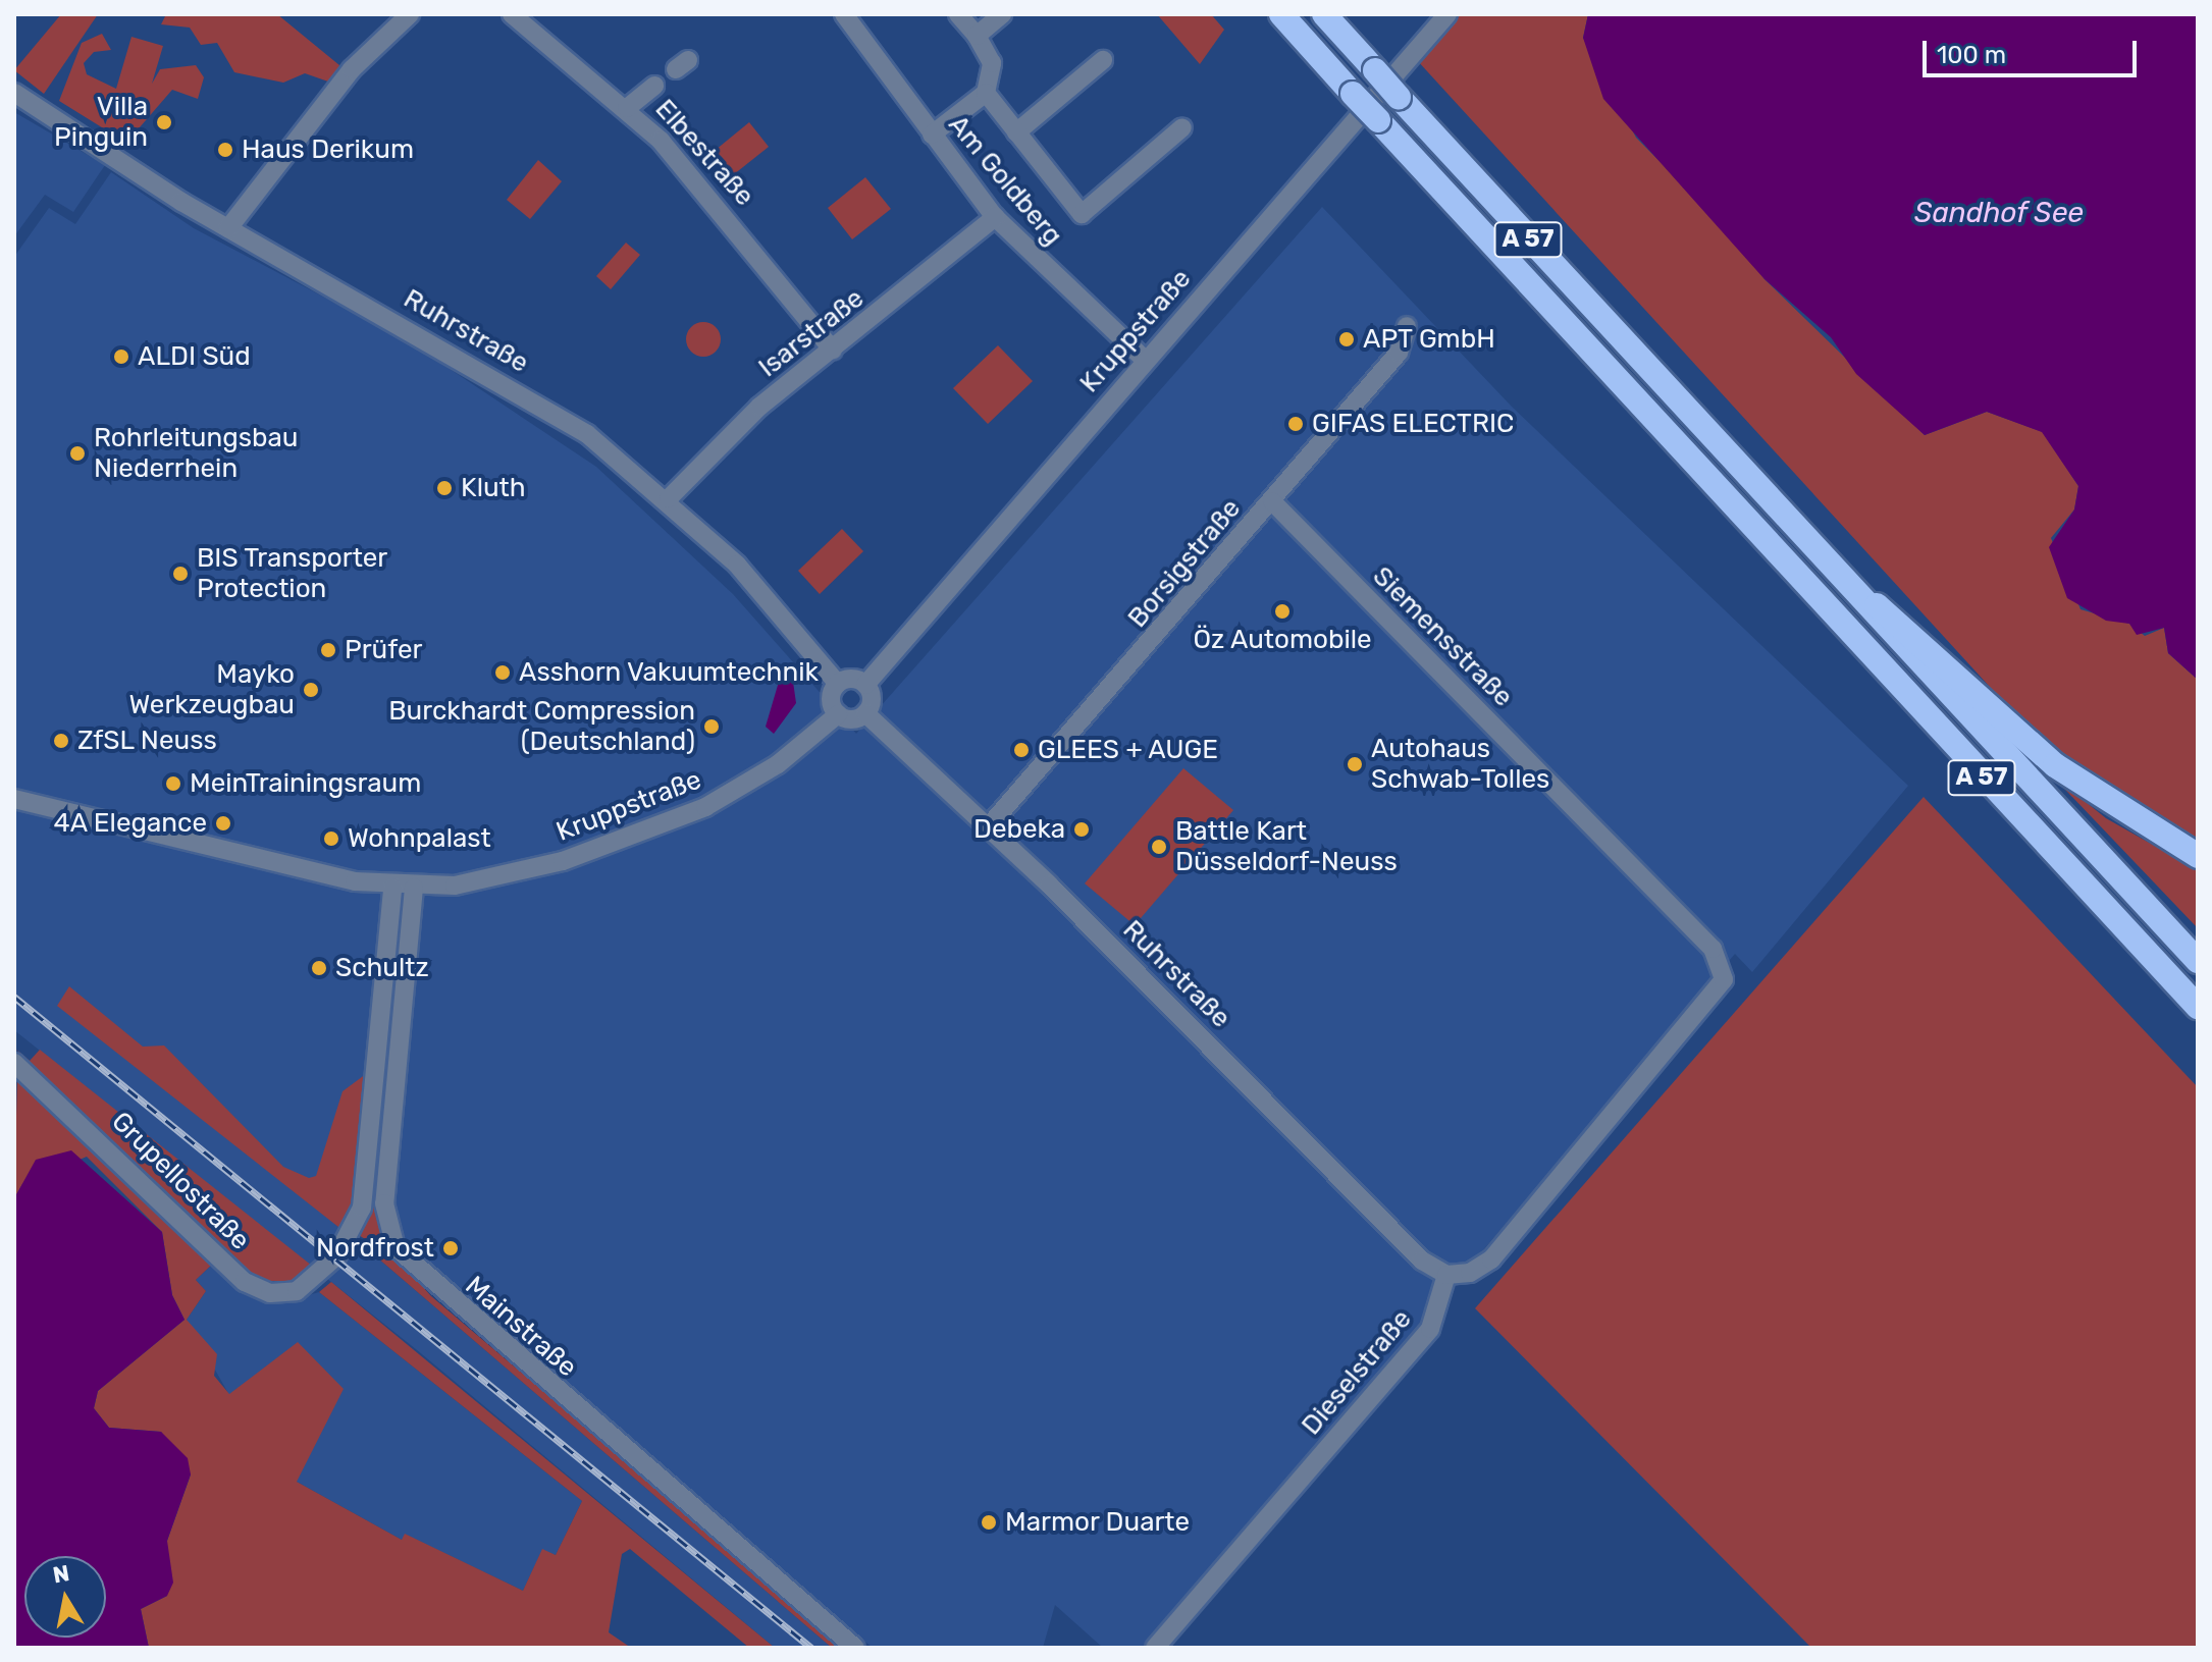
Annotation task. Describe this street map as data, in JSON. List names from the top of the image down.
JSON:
{
  "streets": {
    "highway": ["A 57"],
    "street": [
      "Elbestraße",
      "Am Goldberg",
      "Ruhrstraße",
      "Kruppstraße",
      "Isarstraße",
      "Borsigstraße",
      "Siemensstraße",
      "Grupellostraße",
      "Mainstraße",
      "Dieselstraße"
    ]
  },
  "crossings": [
    ["Elbestraße", "Isarstraße"],
    ["Am Goldberg", "Kruppstraße"],
    ["Am Goldberg", "Isarstraße"],
    ["Ruhrstraße", "Kruppstraße"],
    ["Ruhrstraße", "Isarstraße"],
    ["Ruhrstraße", "Borsigstraße"],
    ["Ruhrstraße", "Siemensstraße"],
    ["Ruhrstraße", "Dieselstraße"],
    ["Kruppstraße", "Mainstraße"],
    ["Borsigstraße", "Siemensstraße"],
    ["Siemensstraße", "Dieselstraße"]
  ],
  "water": ["Sandhof See"],
  "places": [
    "Villa Pinguin",
    "Haus Derikum",
    "APT GmbH",
    "ALDI Süd",
    "GIFAS ELECTRIC",
    "Rohrleitungsbau Niederrhein",
    "Kluth",
    "BIS Transporter Protection",
    "Öz Automobile",
    "Prüfer",
    "Asshorn Vakuumtechnik",
    "Mayko Werkzeugbau",
    "Burckhardt Compression (Deutschland)",
    "ZfSL Neuss",
    "GLEES + AUGE",
    "Autohaus Schwab-Tolles",
    "MeinTrainingsraum",
    "4A Elegance",
    "Debeka",
    "Wohnpalast",
    "Battle Kart Düsseldorf-Neuss",
    "Schultz",
    "Nordfrost",
    "Marmor Duarte"
  ],
  "scale_bar": "100 m",
  "north": "top"
}
